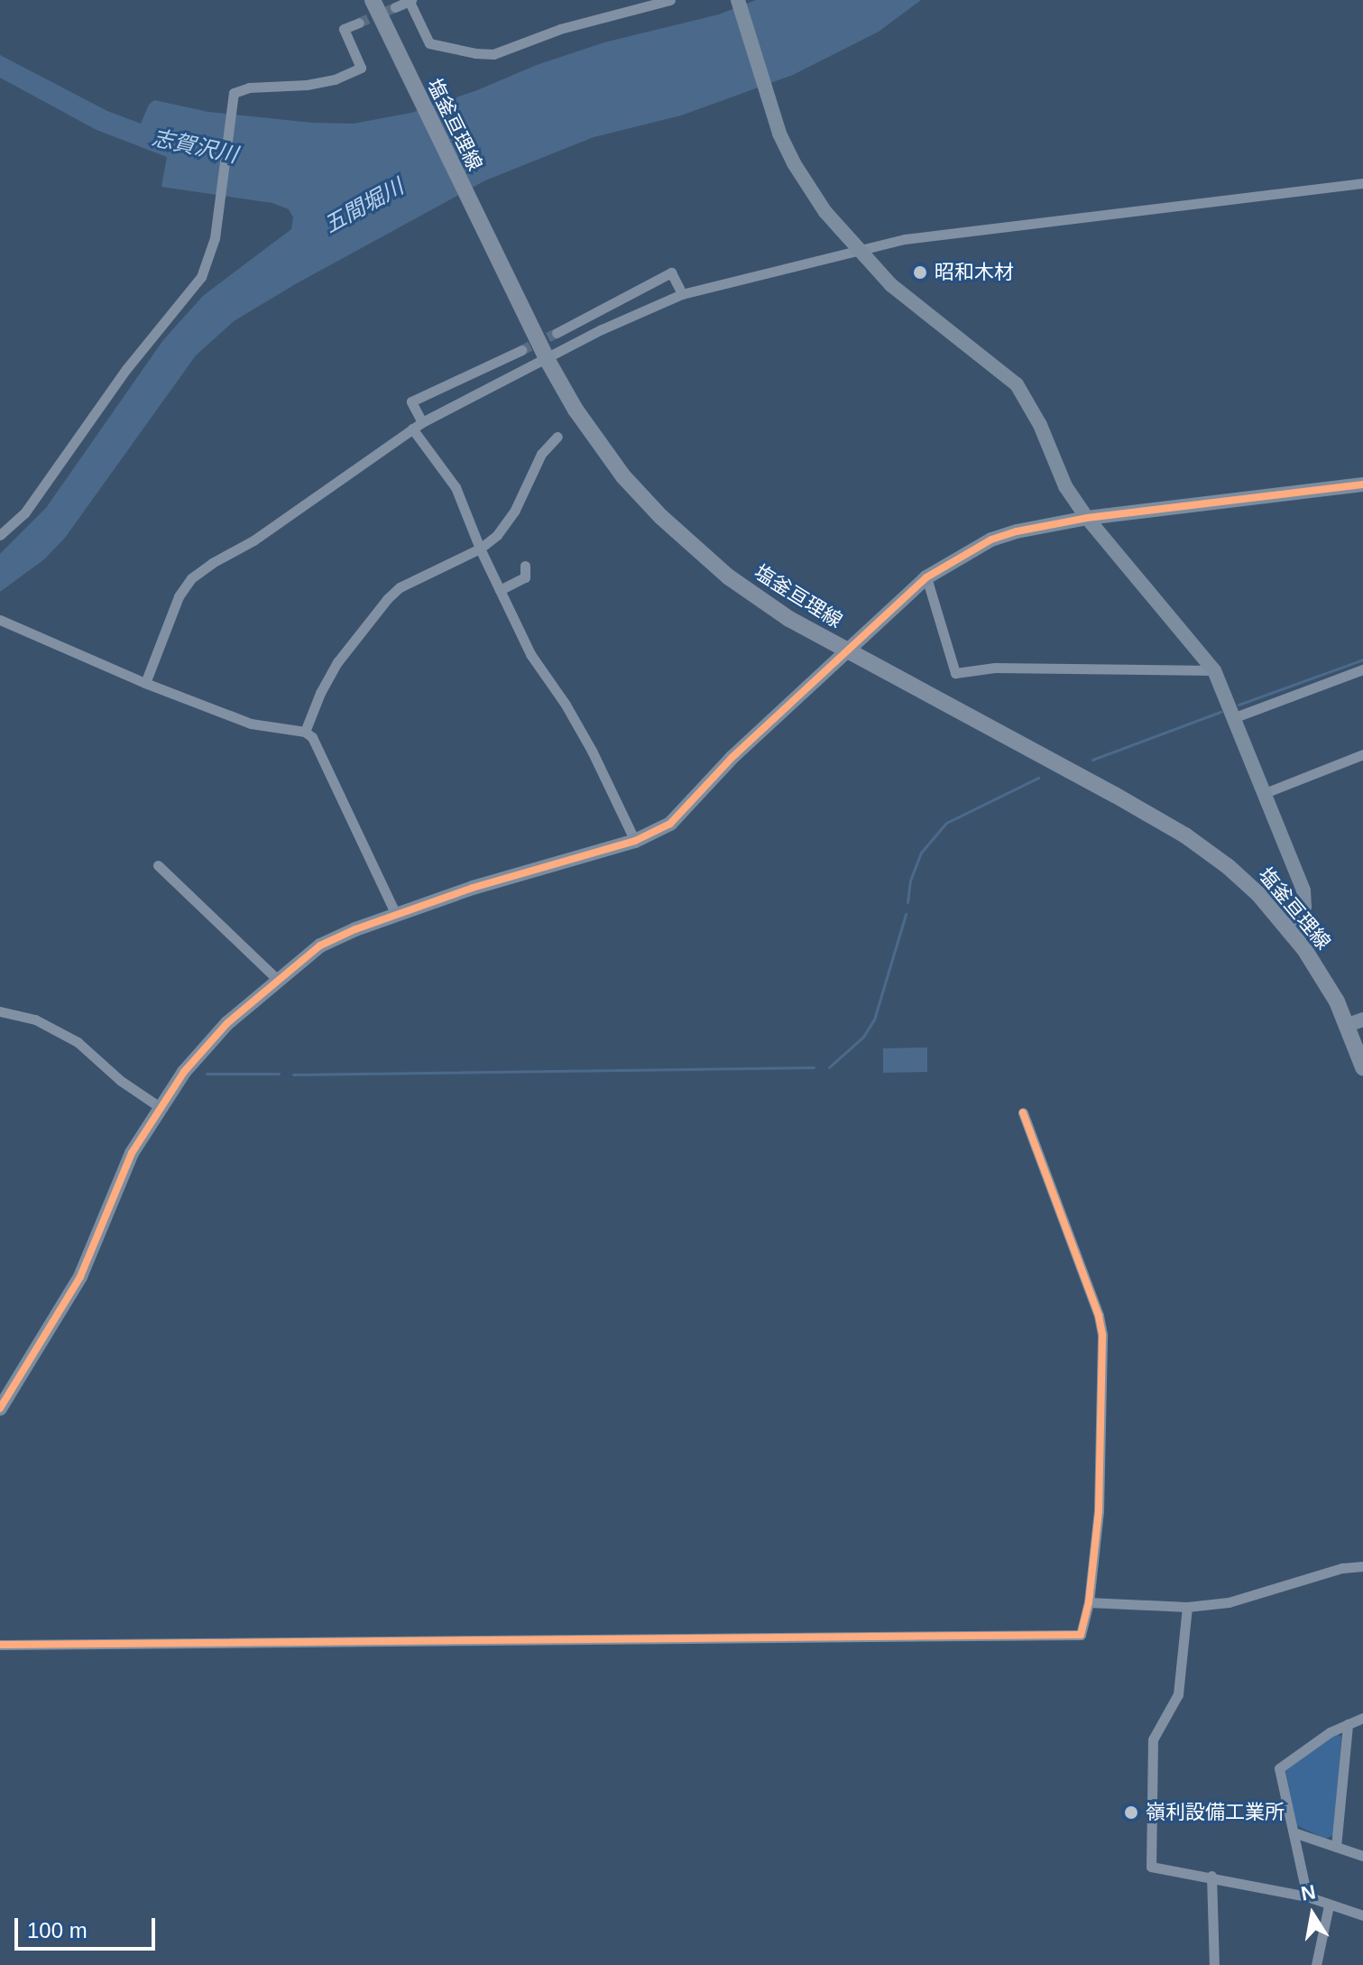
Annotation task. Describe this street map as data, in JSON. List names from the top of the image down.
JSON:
{
  "streets": {
    "main road": ["塩釜亘理線"]
  },
  "water": ["志賀沢川", "五間堀川"],
  "places": ["昭和木材", "嶺利設備工業所"],
  "scale_bar": "100 m",
  "north": "top"
}
